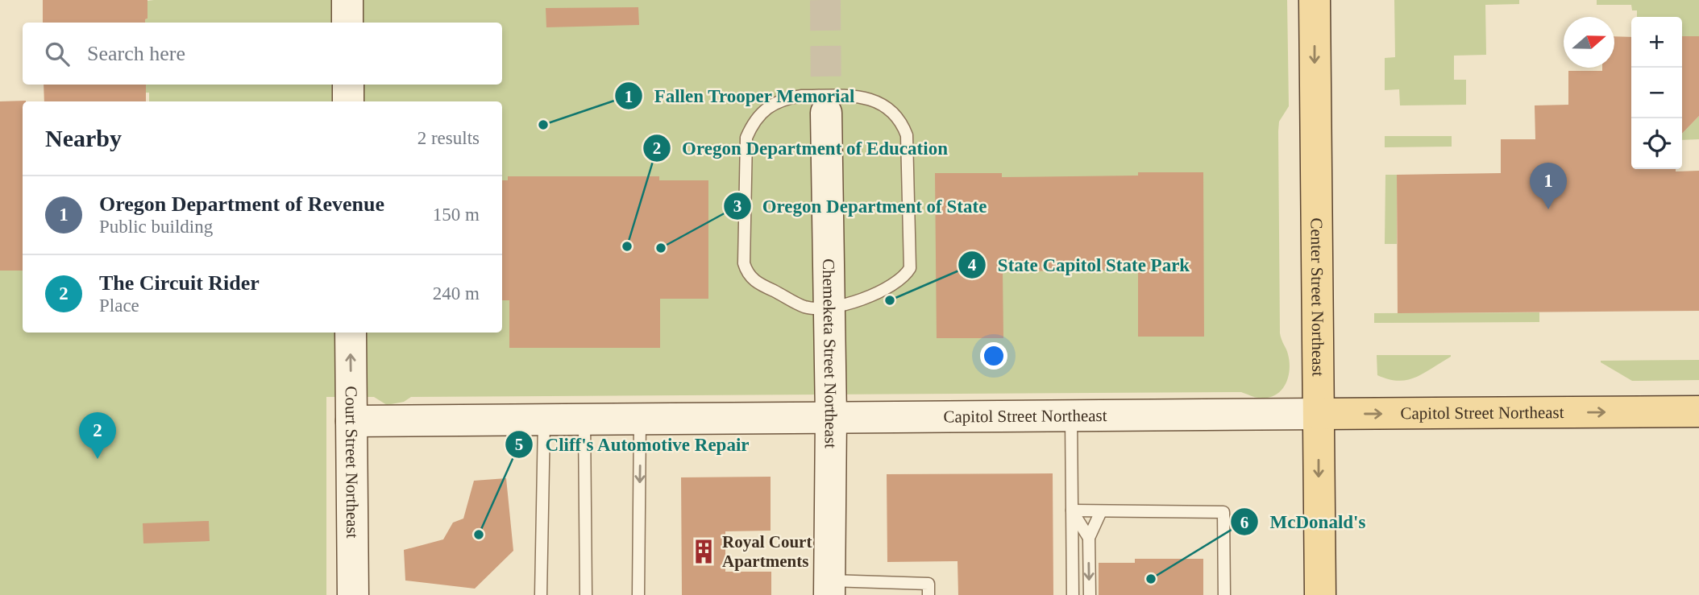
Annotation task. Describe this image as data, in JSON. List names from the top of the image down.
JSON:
{
  "streets": {
    "main road": ["Center Street Northeast", "Capitol Street Northeast"],
    "street": ["Chemeketa Street Northeast", "Court Street Northeast"]
  },
  "crossings": [
    ["Center Street Northeast", "Capitol Street Northeast"],
    ["Chemeketa Street Northeast", "Capitol Street Northeast"],
    ["Capitol Street Northeast", "Court Street Northeast"]
  ],
  "one_way": ["Center Street Northeast"],
  "places": {
    "other": [
      "Fallen Trooper Memorial",
      "Oregon Department of Education",
      "Oregon Department of State",
      "State Capitol State Park",
      "Cliff's Automotive Repair",
      "McDonald's"
    ],
    "building": ["Royal Court Apartments"]
  },
  "north": "right",
  "page": {
    "map_buttons": ["+", "−"],
    "search": "Search here",
    "heading": ["Nearby", "2 results"],
    "pins": ["1", "2"],
    "list": [
      {
        "mark": "1",
        "name": "Oregon Department of Revenue",
        "note": "Public building",
        "value": "150 m"
      },
      {
        "mark": "2",
        "name": "The Circuit Rider",
        "note": "Place",
        "value": "240 m"
      }
    ]
  }
}
